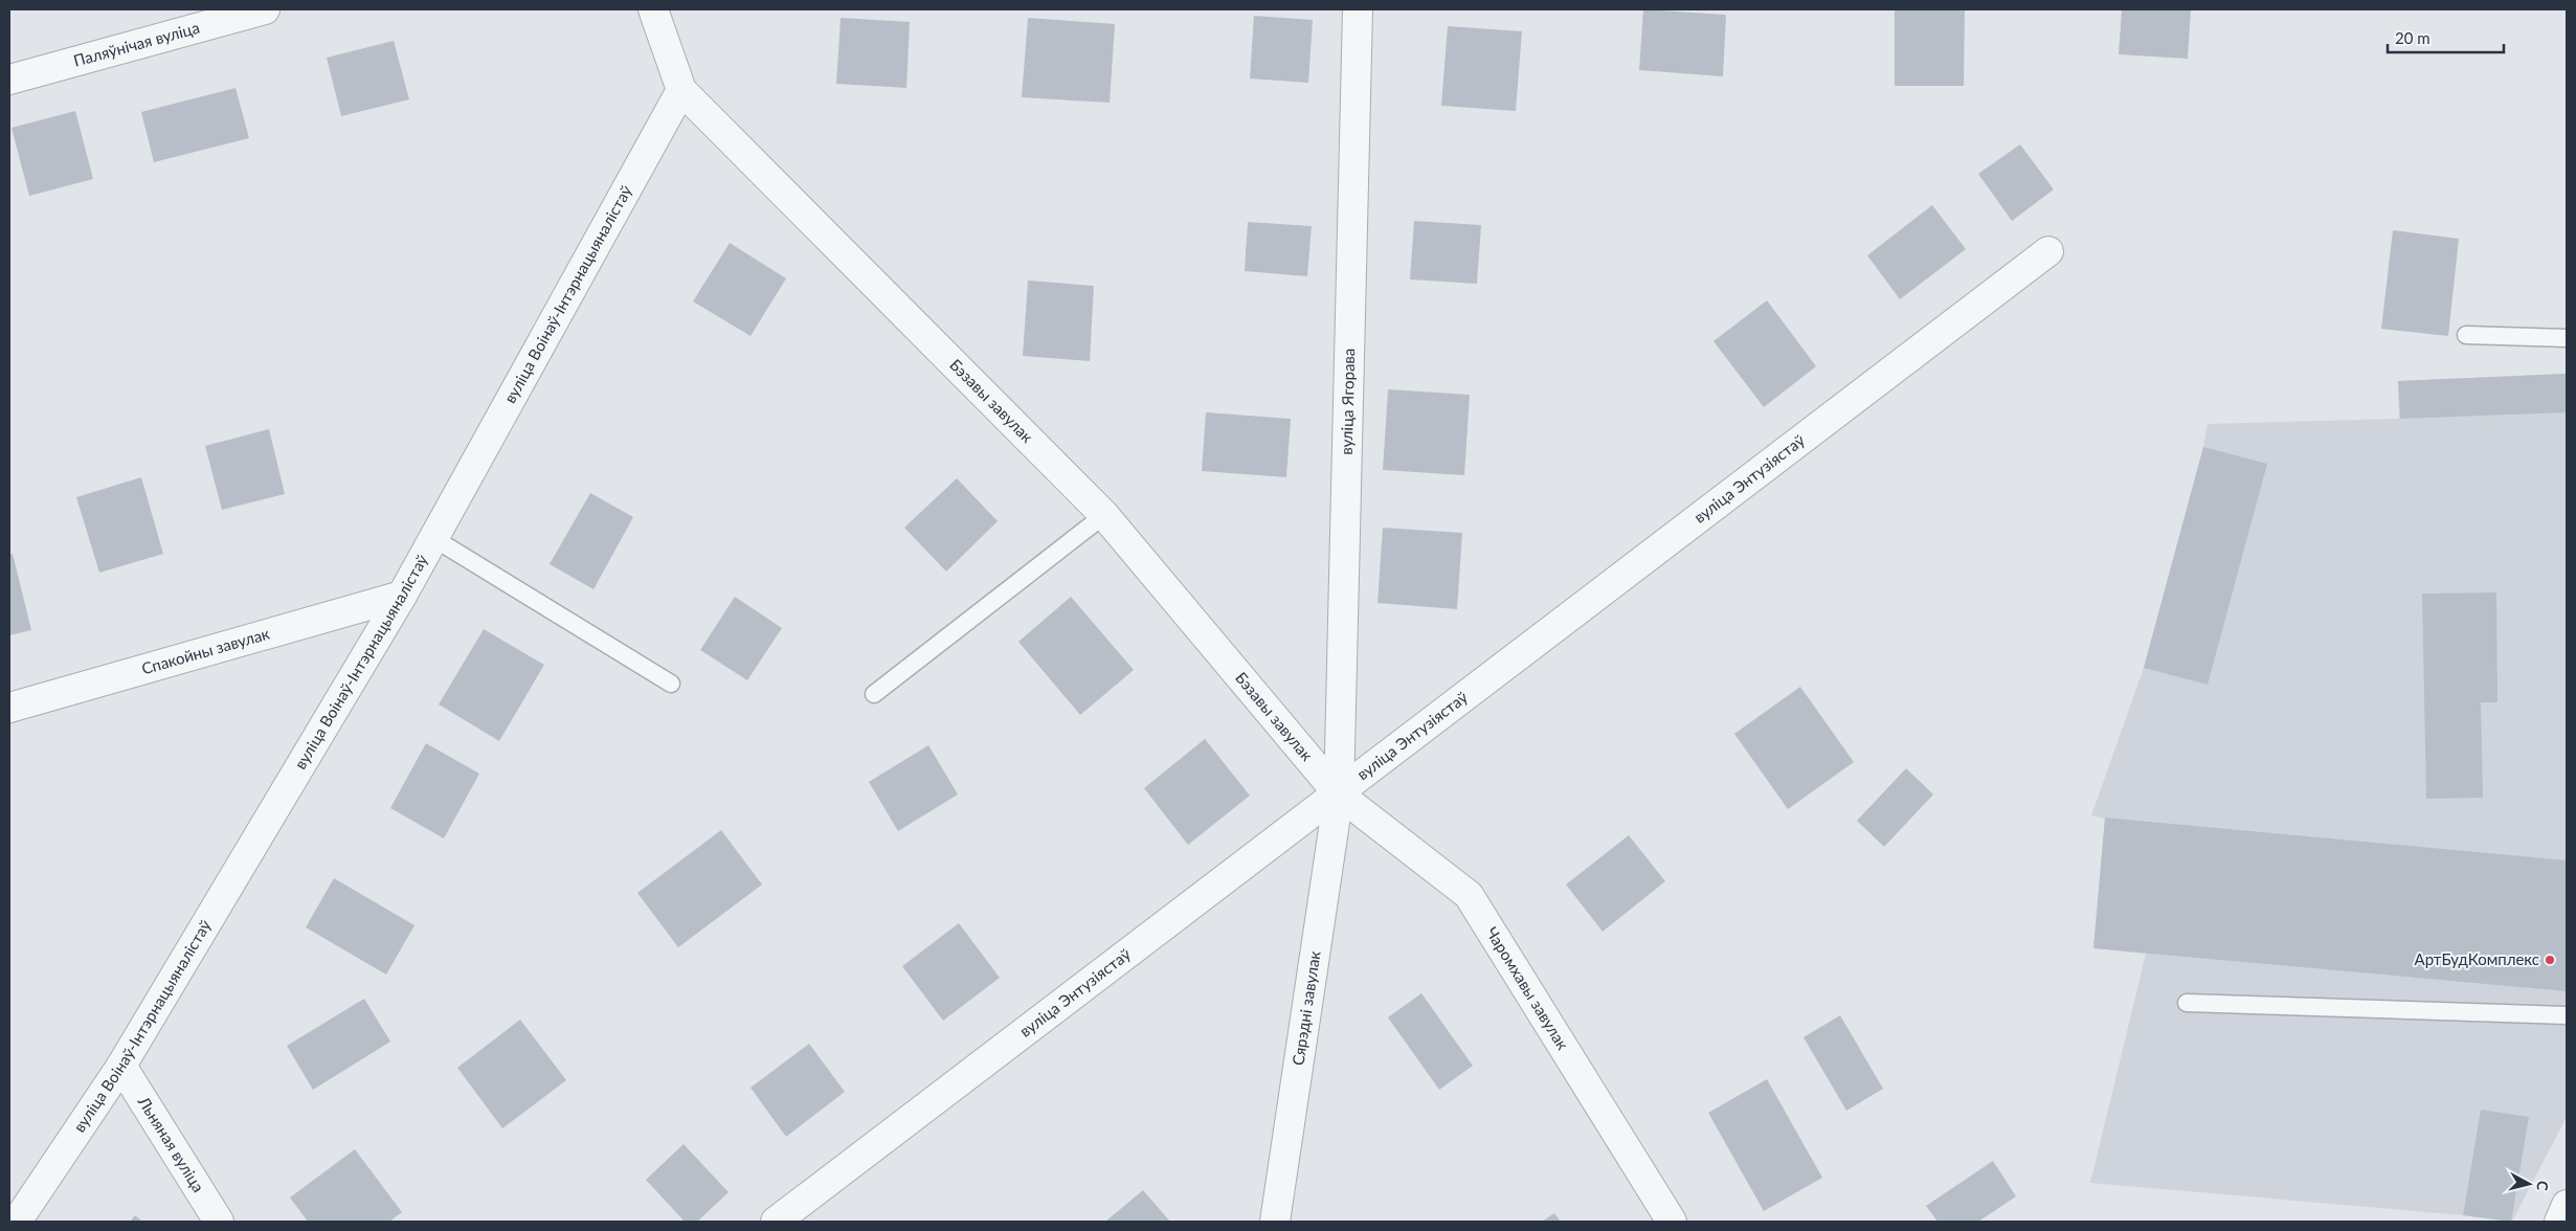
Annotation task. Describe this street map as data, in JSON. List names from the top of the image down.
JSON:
{
  "streets": {
    "street": [
      "Паляўнічая вуліца",
      "вуліца Воінаў-Інтэрнацыяналістаў",
      "Бэзавы завулак",
      "вуліца Ягорава",
      "вуліца Энтузіястаў",
      "Спакойны завулак",
      "Чаромхавы завулак",
      "Сярэдні завулак",
      "Льняная вуліца"
    ]
  },
  "crossings": [
    ["вуліца Воінаў-Інтэрнацыяналістаў", "Бэзавы завулак"],
    ["вуліца Воінаў-Інтэрнацыяналістаў", "Спакойны завулак"],
    ["вуліца Воінаў-Інтэрнацыяналістаў", "Льняная вуліца"],
    ["Бэзавы завулак", "вуліца Ягорава"],
    ["Бэзавы завулак", "вуліца Энтузіястаў"],
    ["Бэзавы завулак", "Чаромхавы завулак"],
    ["Бэзавы завулак", "Сярэдні завулак"],
    ["вуліца Ягорава", "вуліца Энтузіястаў"],
    ["вуліца Ягорава", "Чаромхавы завулак"],
    ["вуліца Ягорава", "Сярэдні завулак"],
    ["вуліца Энтузіястаў", "Чаромхавы завулак"],
    ["вуліца Энтузіястаў", "Сярэдні завулак"],
    ["Чаромхавы завулак", "Сярэдні завулак"]
  ],
  "places": ["АртБудКомплекс"],
  "scale_bar": "20 m",
  "north": "right"
}
